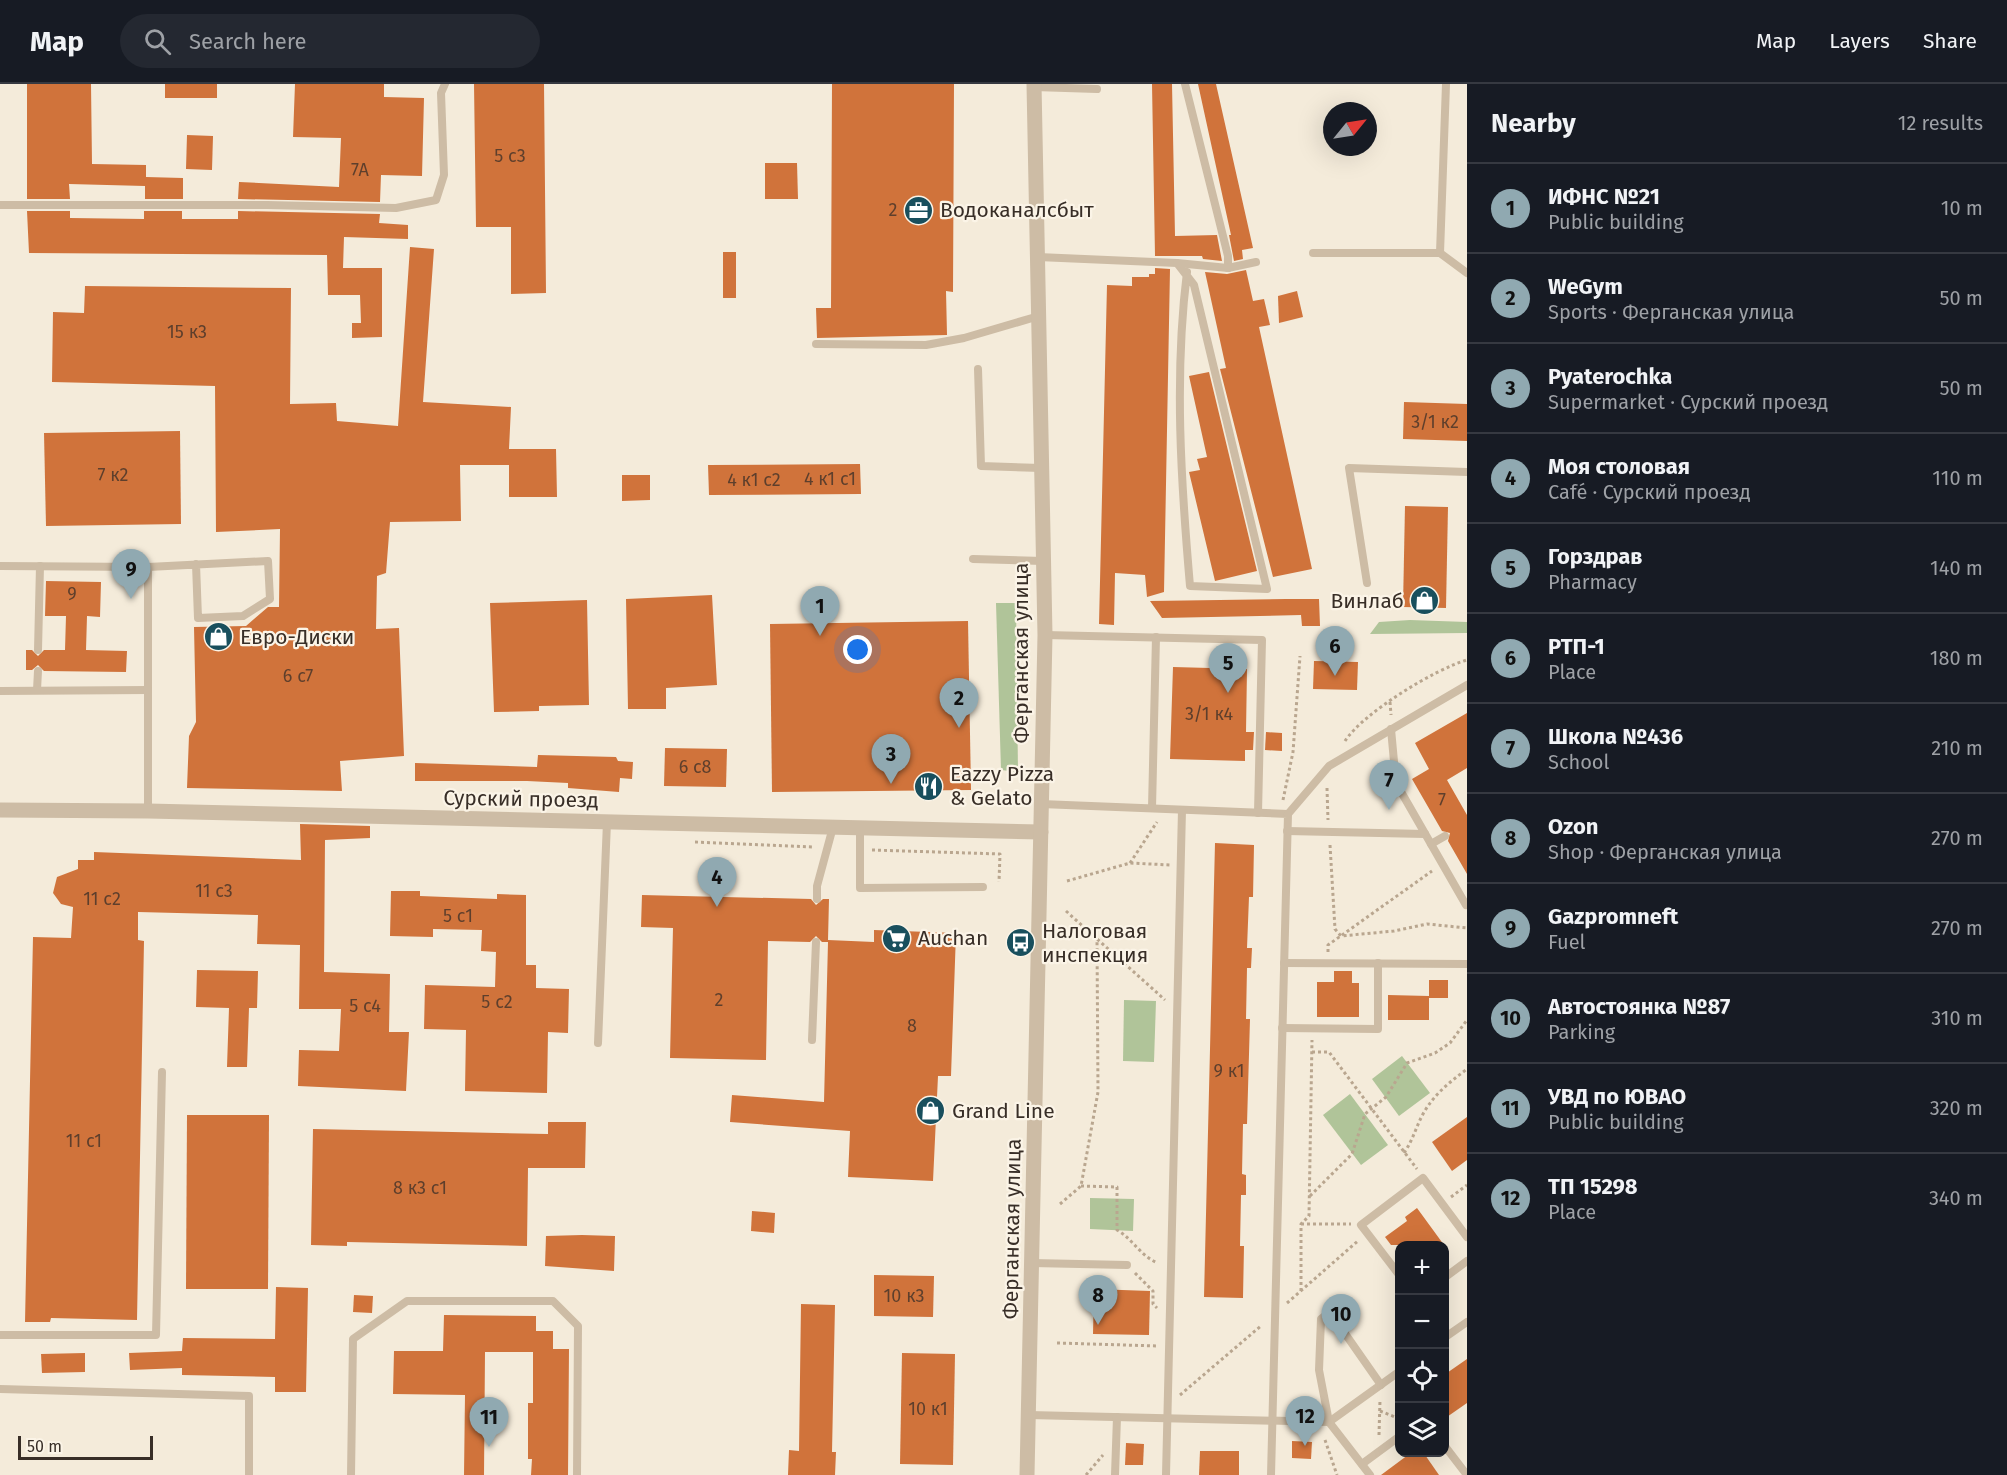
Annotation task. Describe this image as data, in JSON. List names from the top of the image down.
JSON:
{
  "streets": {
    "street": ["Ферганская улица", "Сурский проезд"]
  },
  "crossings": [
    ["Ферганская улица", "Сурский проезд"]
  ],
  "places": {
    "office": ["Водоканалсбыт"],
    "shop": ["Винлаб", "Евро-Диски", "Grand Line"],
    "restaurant": ["Eazzy Pizza & Gelato"],
    "supermarket": ["Auchan"],
    "bus stop": ["Налоговая инспекция"]
  },
  "house_numbers": [
    "5 с3",
    "7А",
    "2",
    "15 к3",
    "3/1 к2",
    "7 к2",
    "4 к1 с1",
    "4 к1 с2",
    "9",
    "6 с7",
    "3/1 к4",
    "6 с8",
    "7",
    "11 с3",
    "11 с2",
    "5 с1",
    "2",
    "5 с2",
    "5 с4",
    "8",
    "9 к1",
    "11 с1",
    "8 к3 с1",
    "10 к3",
    "10 к1"
  ],
  "scale_bar": "50 m",
  "north": "top right",
  "page": {
    "header": "Map",
    "search": "Search here",
    "nav": ["Map", "Layers", "Share"],
    "heading": ["Nearby", "12 results"],
    "list": [
      {
        "mark": "1",
        "name": "ИФНС №21",
        "note": "Public building",
        "value": "10 m"
      },
      {
        "mark": "2",
        "name": "WeGym",
        "note": "Sports · Ферганская улица",
        "value": "50 m"
      },
      {
        "mark": "3",
        "name": "Pyaterochka",
        "note": "Supermarket · Сурский проезд",
        "value": "50 m"
      },
      {
        "mark": "4",
        "name": "Моя столовая",
        "note": "Café · Сурский проезд",
        "value": "110 m"
      },
      {
        "mark": "5",
        "name": "Горздрав",
        "note": "Pharmacy",
        "value": "140 m"
      },
      {
        "mark": "6",
        "name": "РТП-1",
        "note": "Place",
        "value": "180 m"
      },
      {
        "mark": "7",
        "name": "Школа №436",
        "note": "School",
        "value": "210 m"
      },
      {
        "mark": "8",
        "name": "Ozon",
        "note": "Shop · Ферганская улица",
        "value": "270 m"
      },
      {
        "mark": "9",
        "name": "Gazpromneft",
        "note": "Fuel",
        "value": "270 m"
      },
      {
        "mark": "10",
        "name": "Автостоянка №87",
        "note": "Parking",
        "value": "310 m"
      },
      {
        "mark": "11",
        "name": "УВД по ЮВАО",
        "note": "Public building",
        "value": "320 m"
      },
      {
        "mark": "12",
        "name": "ТП 15298",
        "note": "Place",
        "value": "340 m"
      }
    ],
    "pins": [
      "9",
      "1",
      "6",
      "5",
      "2",
      "3",
      "7",
      "4",
      "8",
      "10",
      "12",
      "11"
    ],
    "map_buttons": ["+", "−"],
    "scale": "50 m"
  }
}
